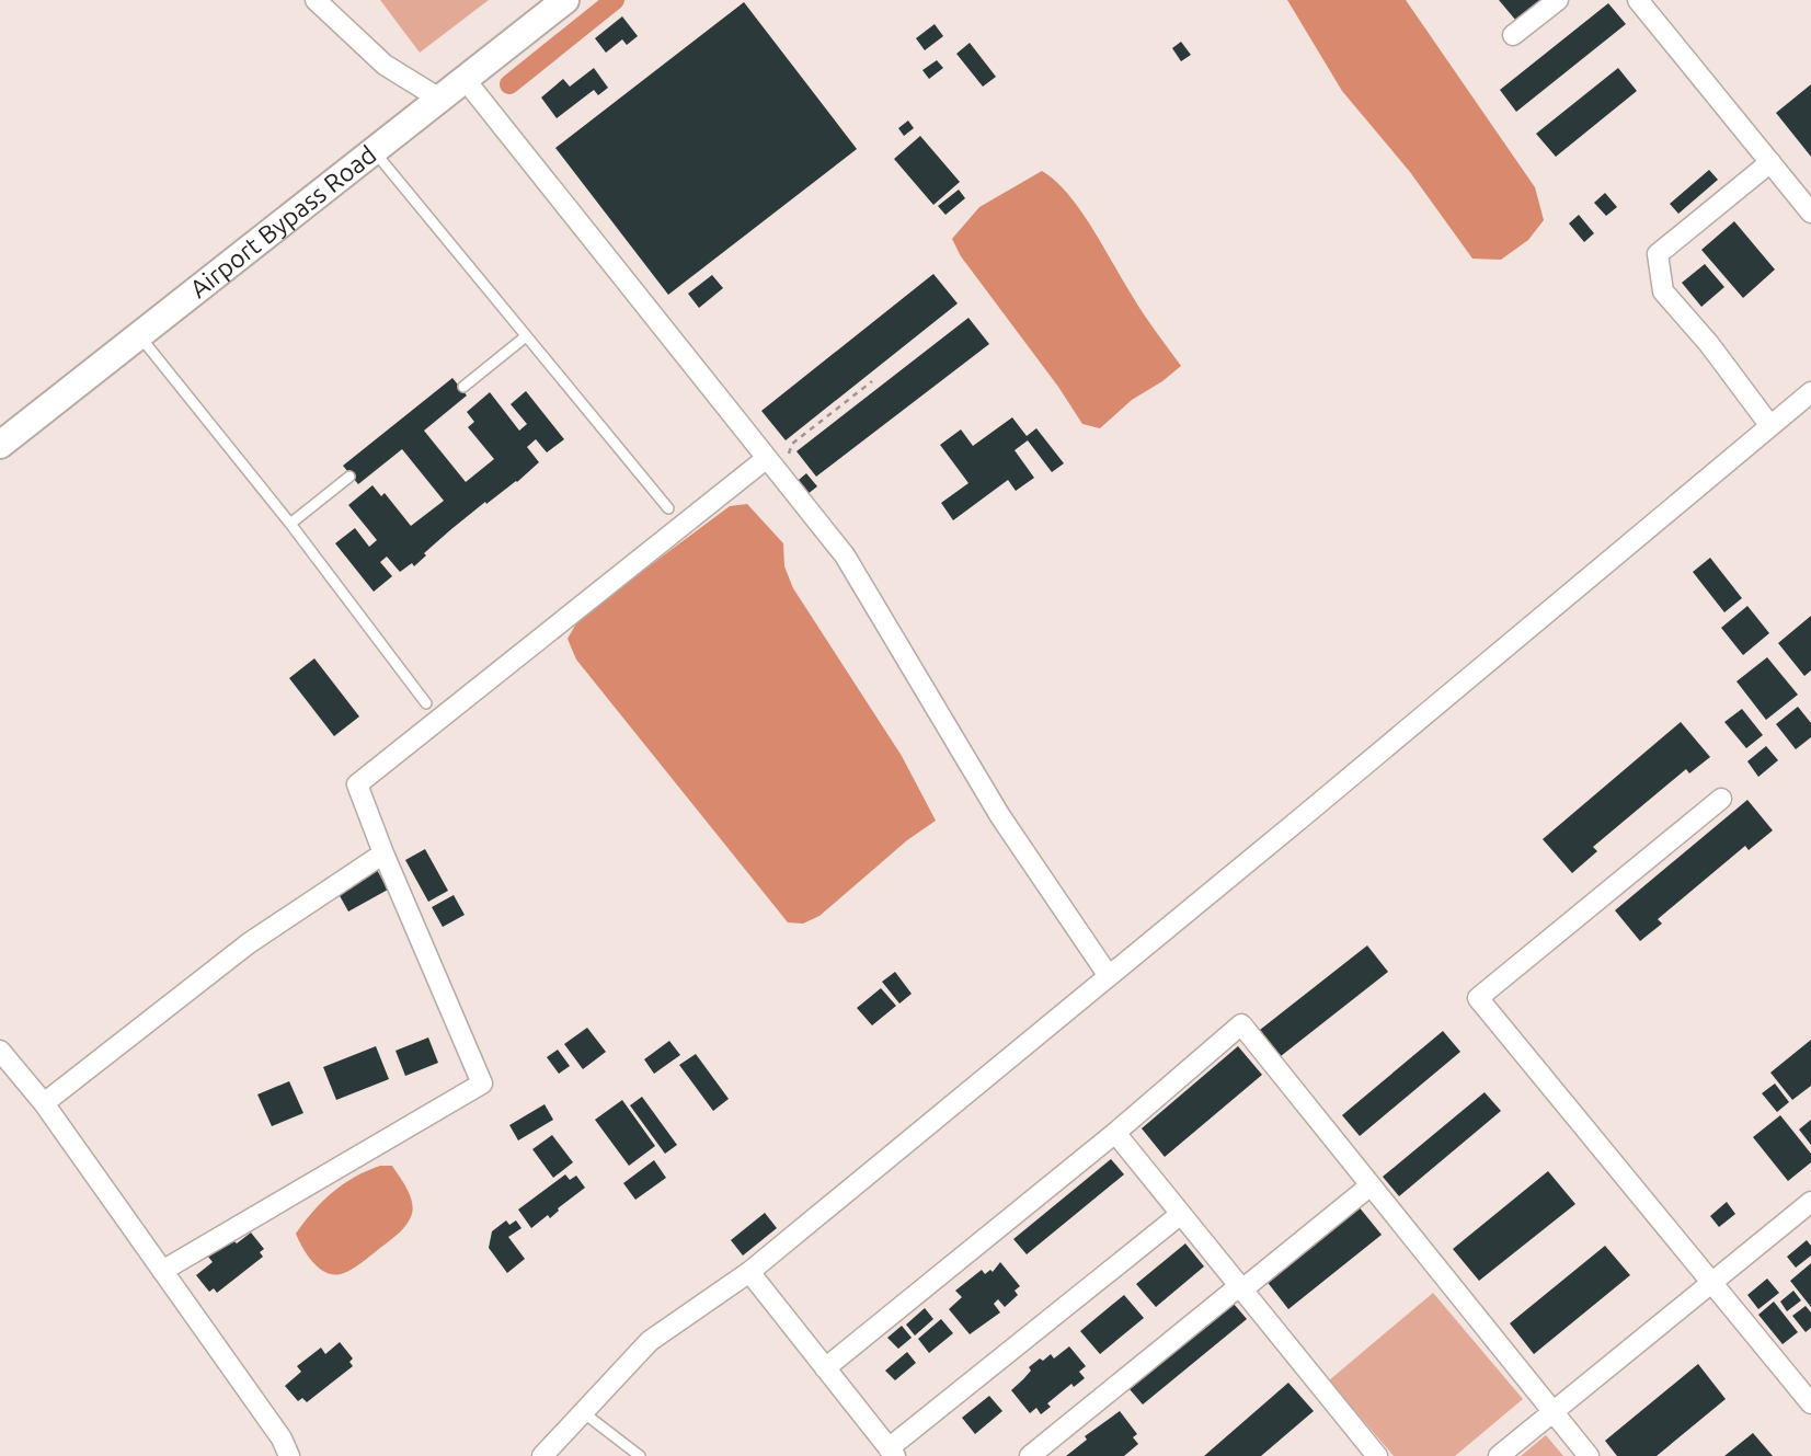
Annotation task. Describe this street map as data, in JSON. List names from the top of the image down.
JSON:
{
  "streets": {
    "street": ["Airport Bypass Road"]
  }
}
